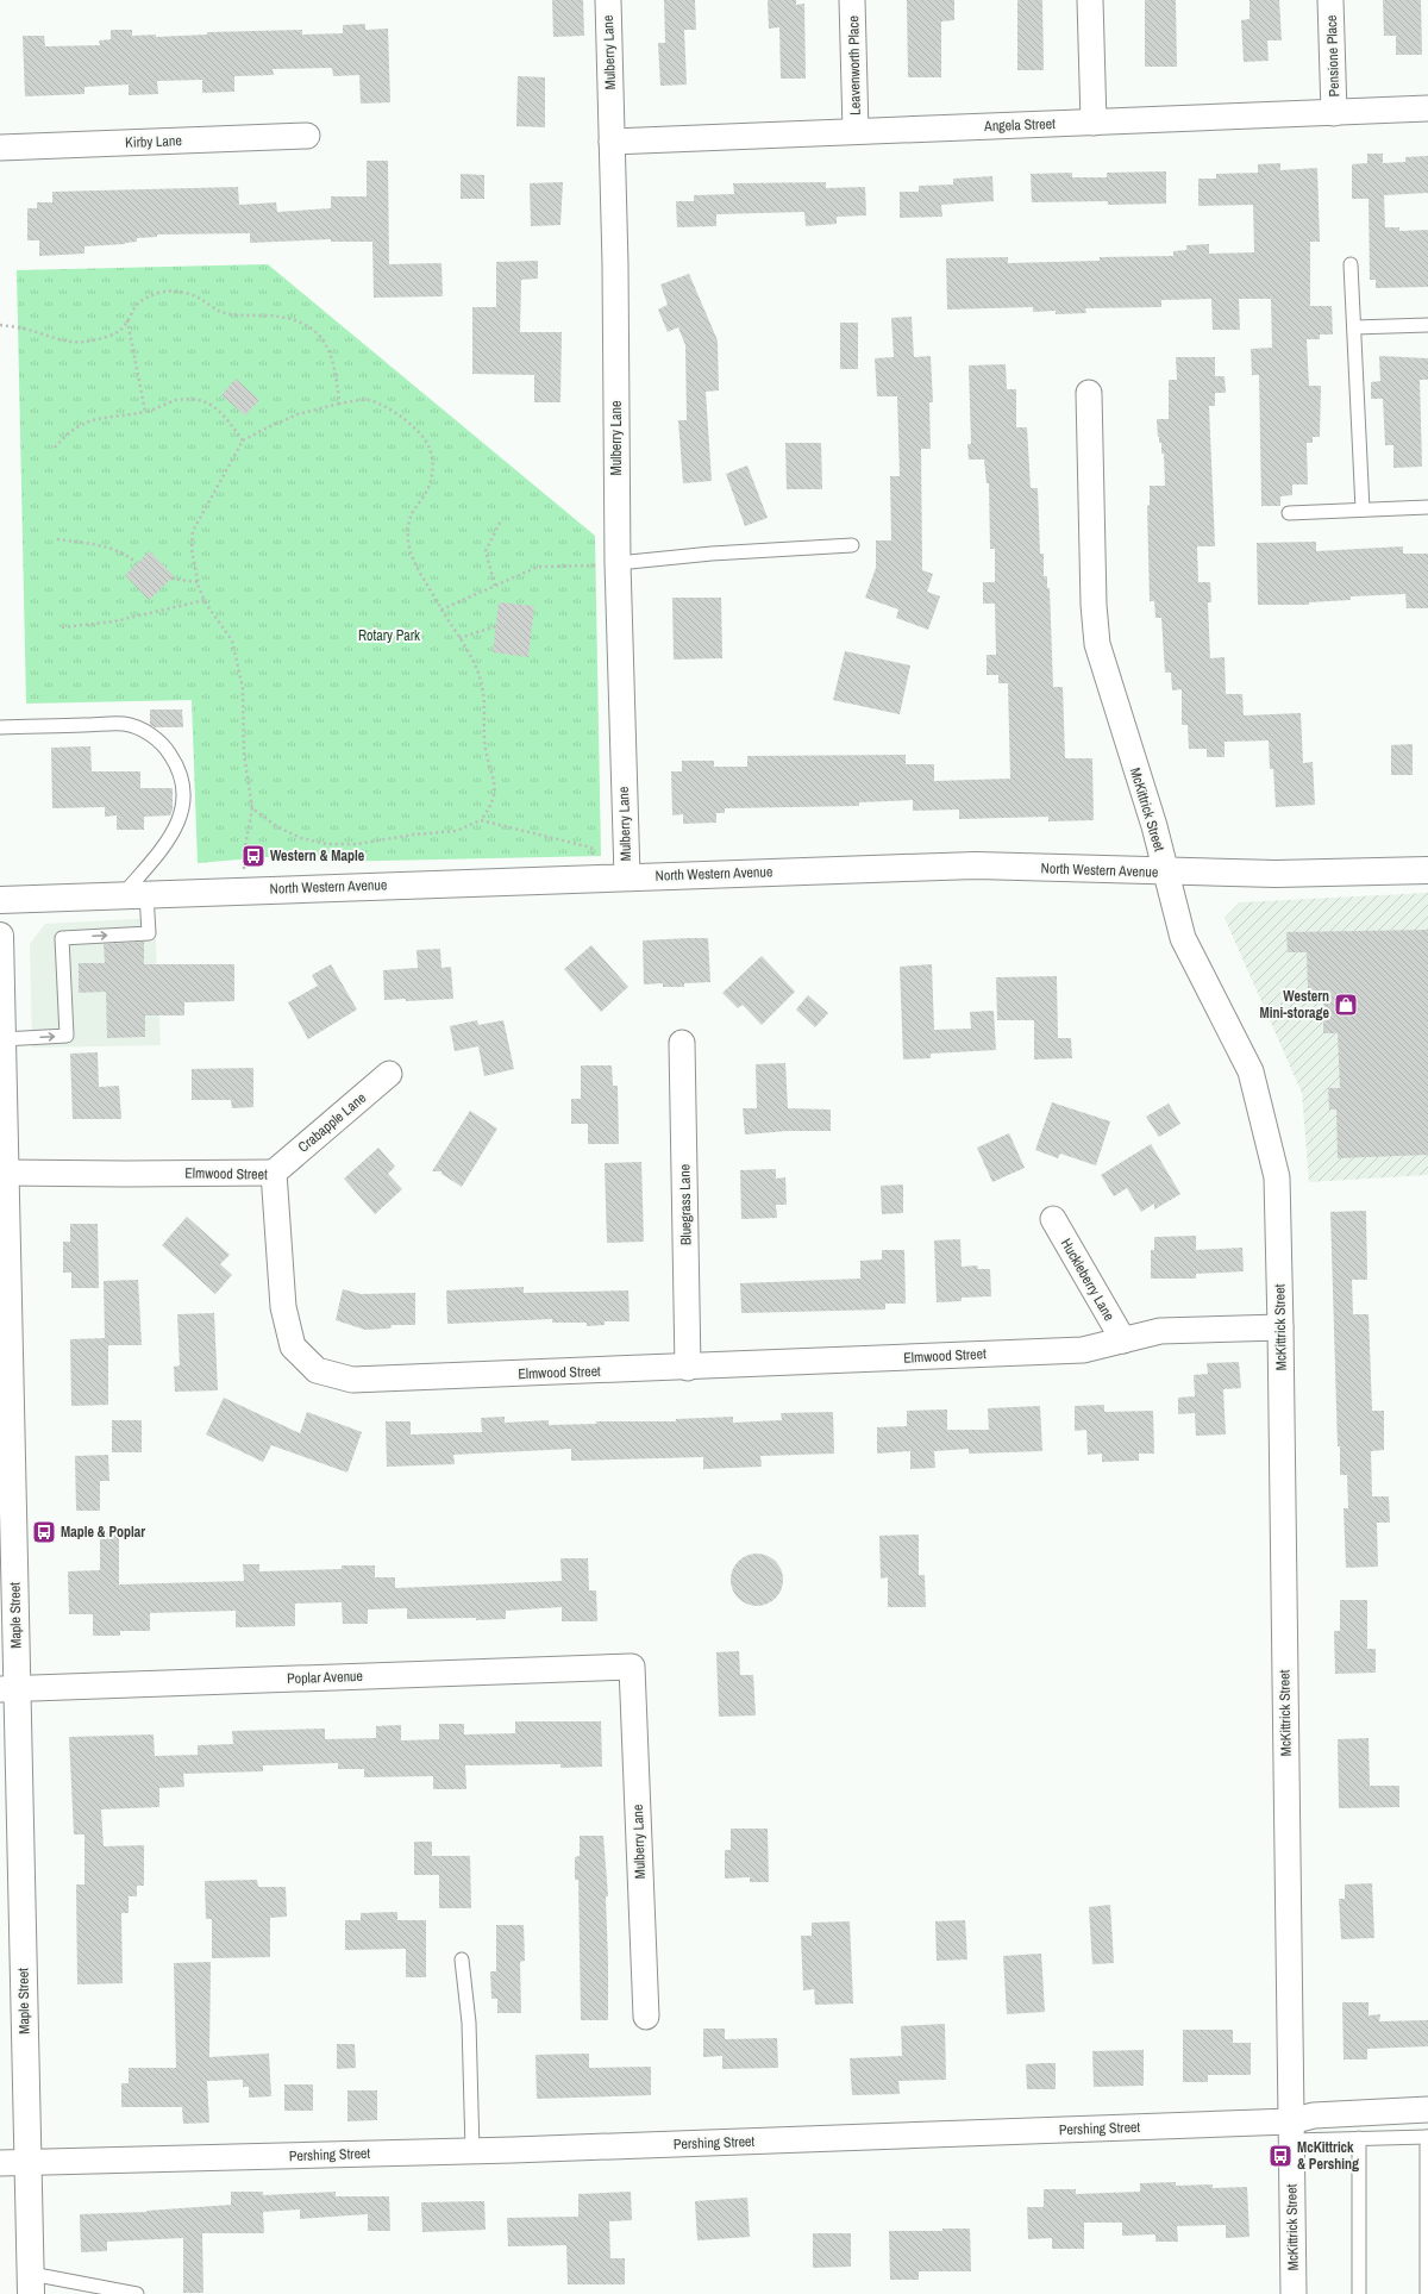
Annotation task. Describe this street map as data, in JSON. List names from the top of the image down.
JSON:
{
  "streets": {
    "main road": ["North Western Avenue", "Maple Street"],
    "street": [
      "Mulberry Lane",
      "Pensione Place",
      "Leavenworth Place",
      "Angela Street",
      "Kirby Lane",
      "McKittrick Street",
      "Crabapple Lane",
      "Elmwood Street",
      "Bluegrass Lane",
      "Huckleberry Lane",
      "Poplar Avenue",
      "Pershing Street"
    ]
  },
  "crossings": [
    ["Mulberry Lane", "Angela Street"],
    ["Mulberry Lane", "North Western Avenue"],
    ["Mulberry Lane", "Poplar Avenue"],
    ["Pensione Place", "Angela Street"],
    ["Leavenworth Place", "Angela Street"],
    ["McKittrick Street", "North Western Avenue"],
    ["McKittrick Street", "Elmwood Street"],
    ["McKittrick Street", "Pershing Street"],
    ["Crabapple Lane", "Elmwood Street"],
    ["Elmwood Street", "Bluegrass Lane"],
    ["Elmwood Street", "Huckleberry Lane"],
    ["Elmwood Street", "Maple Street"],
    ["Maple Street", "Poplar Avenue"],
    ["Maple Street", "Pershing Street"]
  ],
  "parks": ["Rotary Park"],
  "places": {
    "bus stop": ["Western & Maple", "Maple & Poplar", "McKittrick & Pershing"],
    "shop": ["Western Mini-storage"]
  }
}
